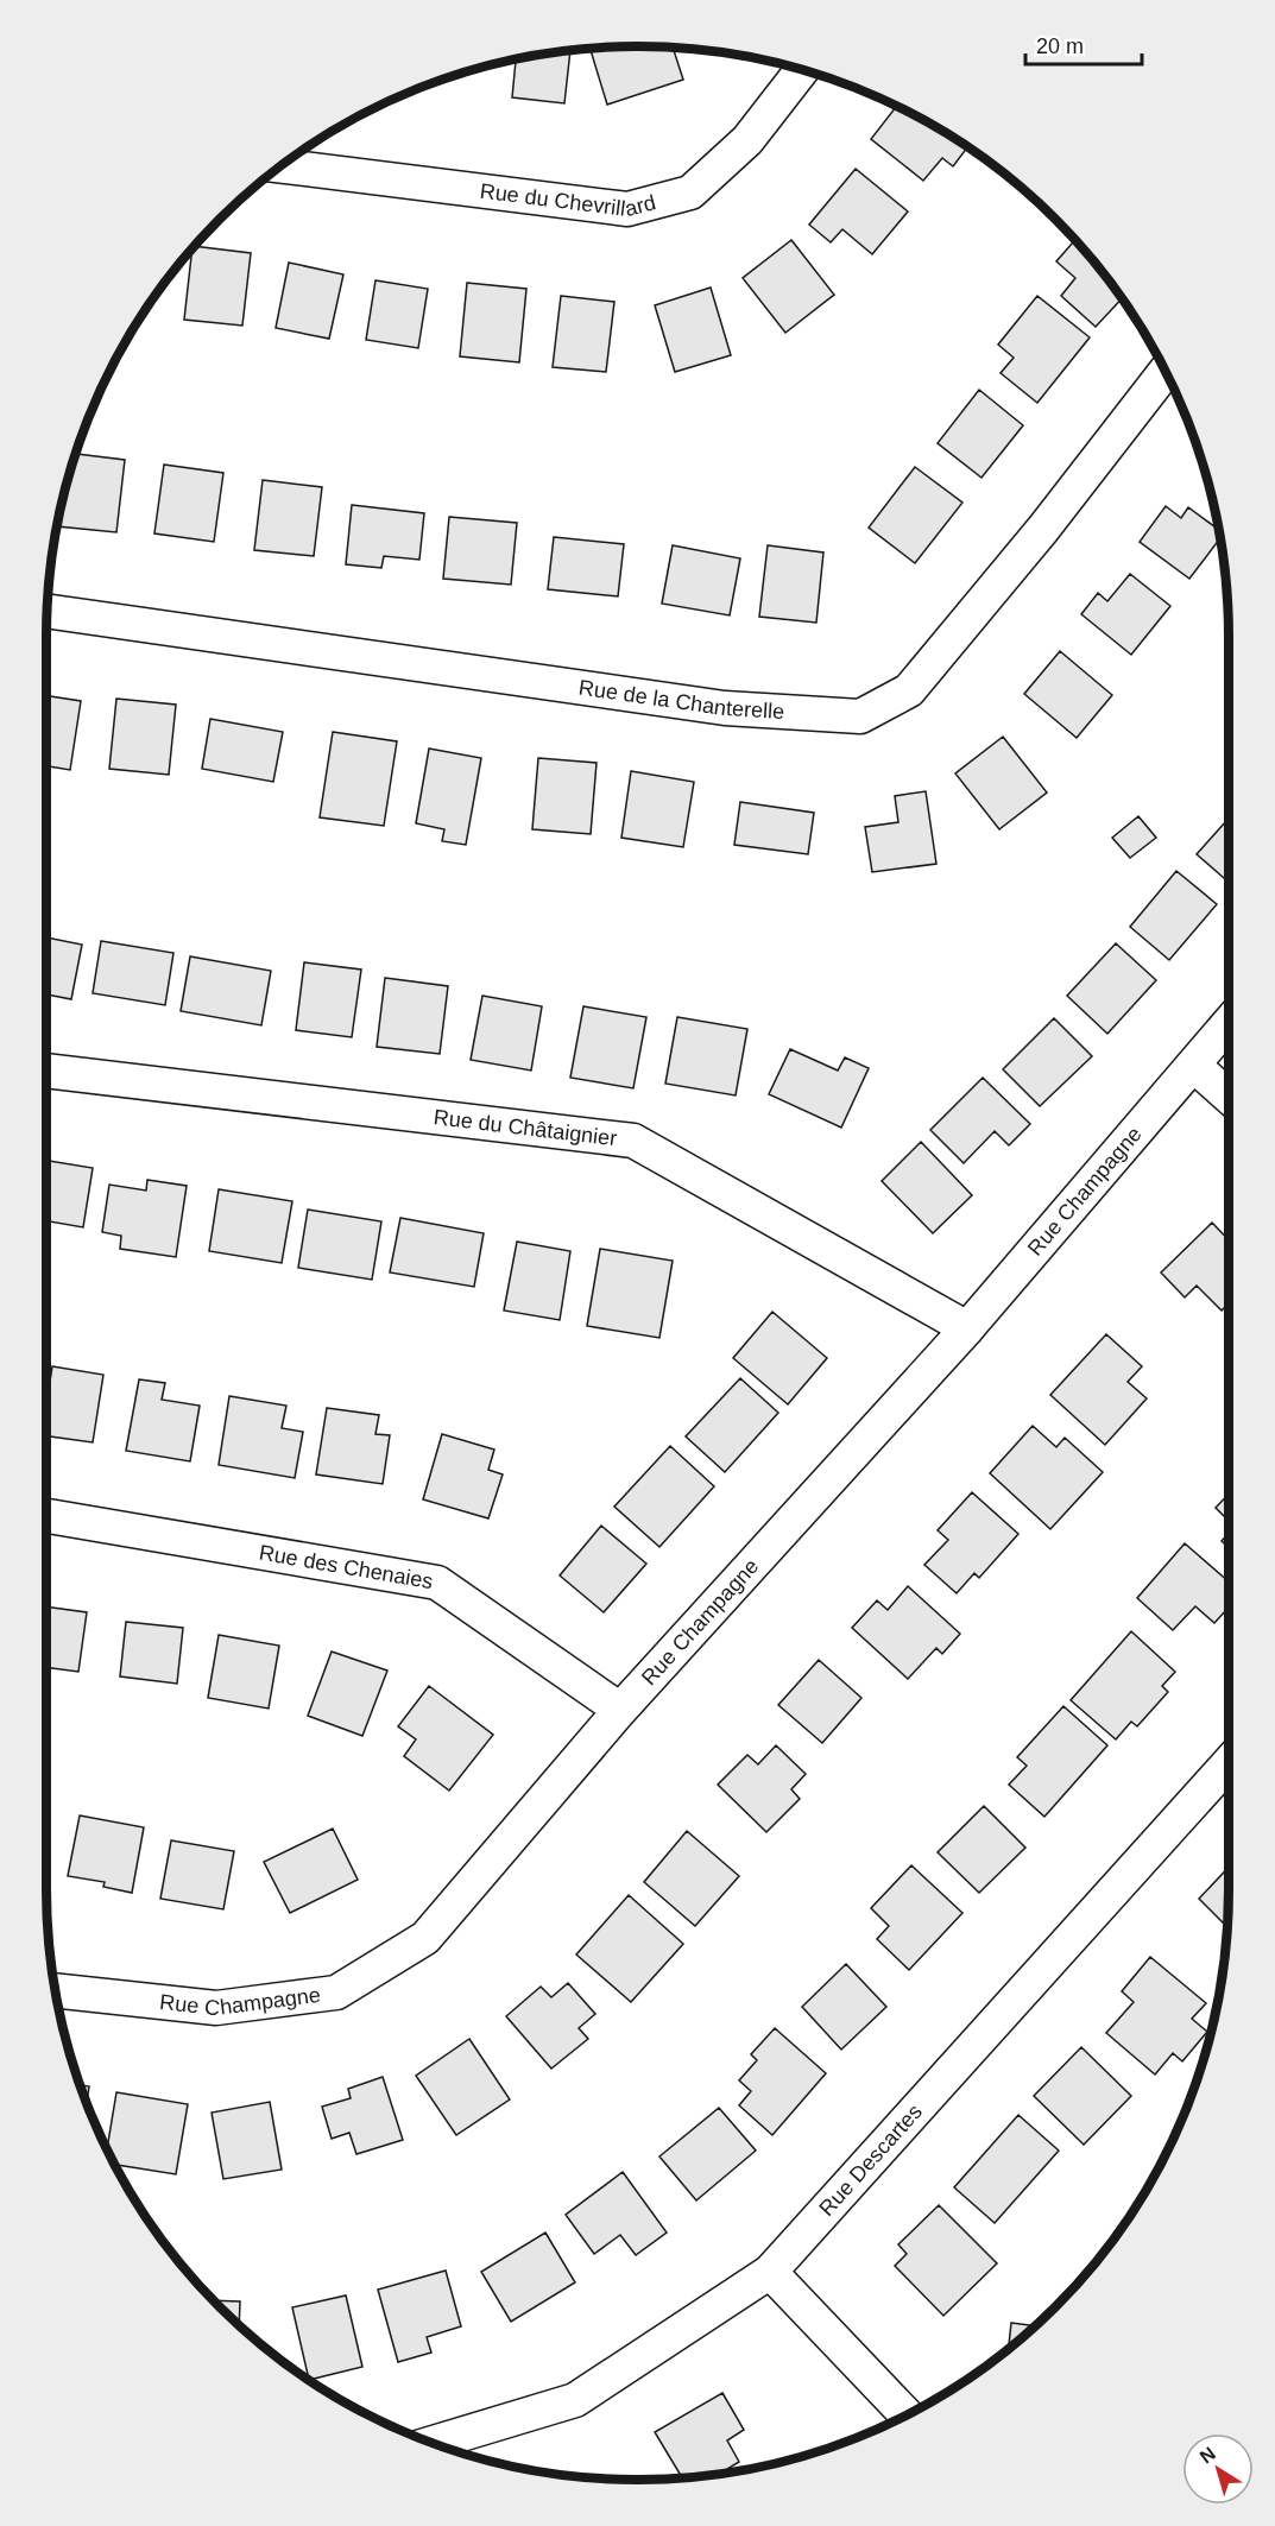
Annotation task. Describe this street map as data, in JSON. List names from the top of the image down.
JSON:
{
  "streets": {
    "street": [
      "Rue du Chevrillard",
      "Rue de la Chanterelle",
      "Rue du Châtaignier",
      "Rue Champagne",
      "Rue des Chenaies",
      "Rue Descartes"
    ]
  },
  "crossings": [
    ["Rue du Châtaignier", "Rue Champagne"],
    ["Rue Champagne", "Rue des Chenaies"]
  ],
  "scale_bar": "20 m",
  "north": "top left"
}
